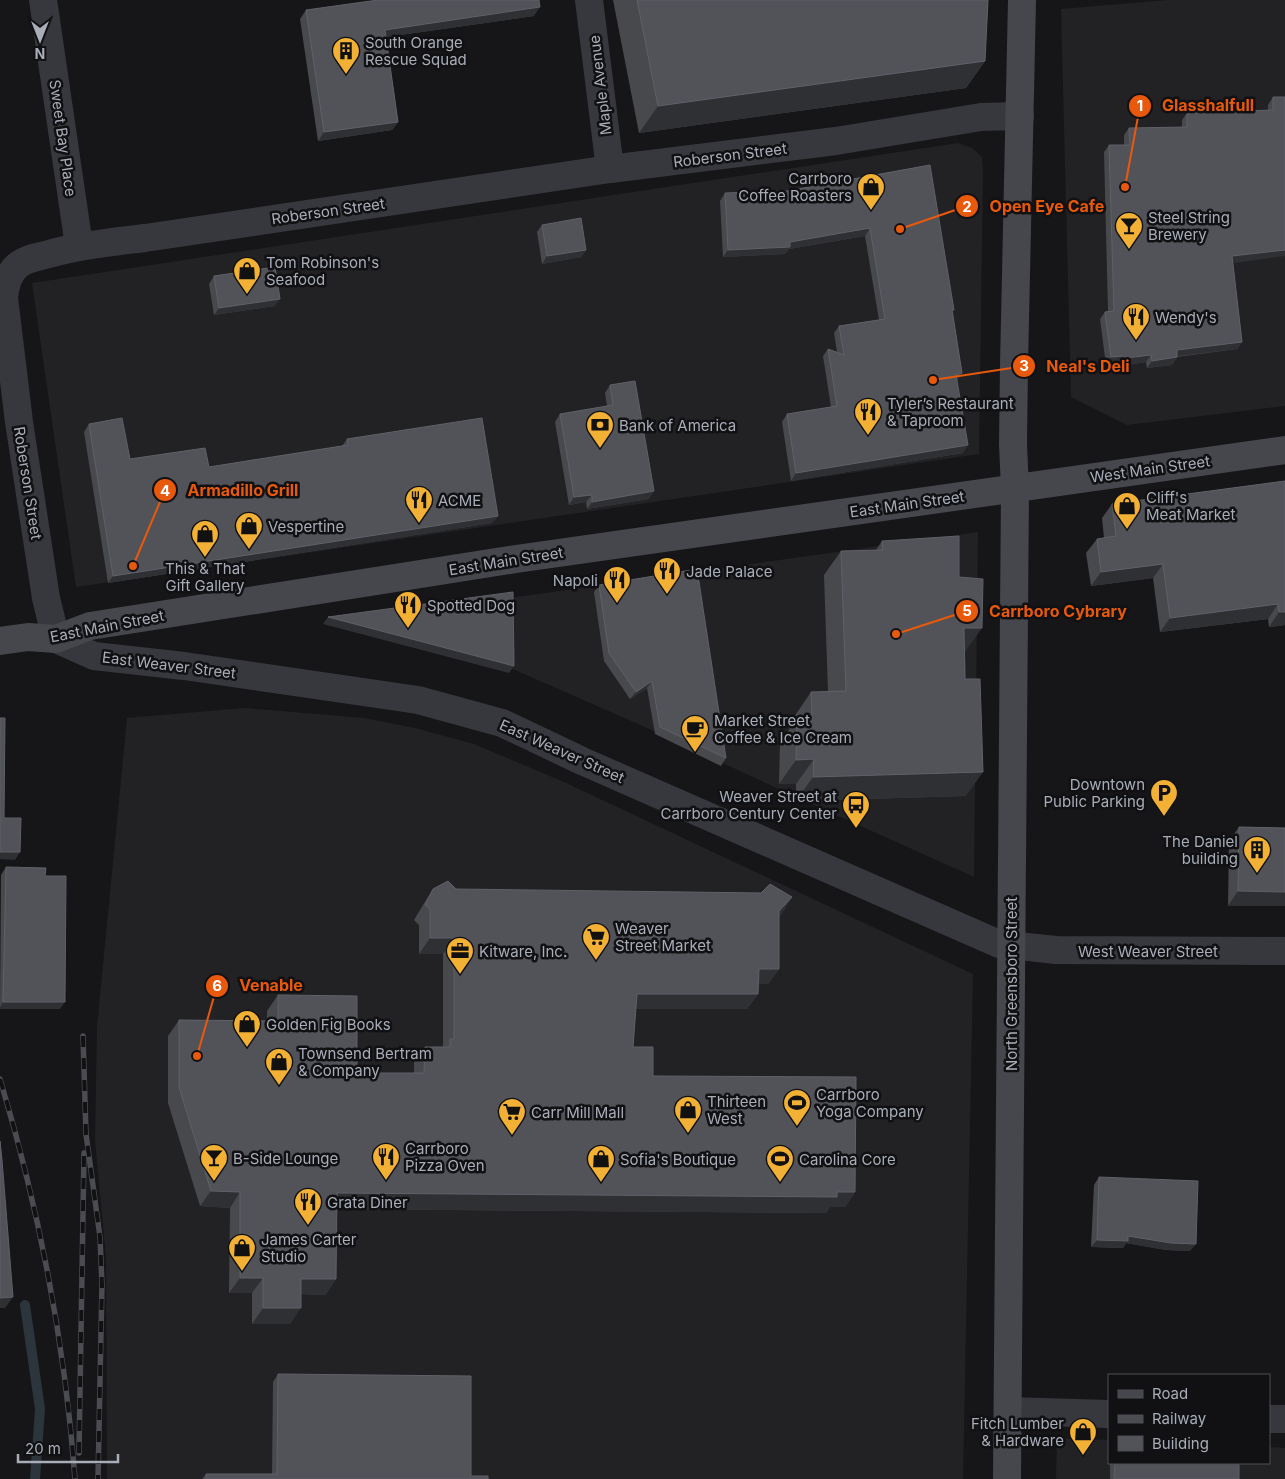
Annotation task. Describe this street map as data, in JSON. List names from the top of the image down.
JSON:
{
  "streets": {
    "main road": ["West Main Street", "East Main Street", "North Greensboro Street"],
    "street": [
      "Maple Avenue",
      "Sweet Bay Place",
      "Roberson Street",
      "East Weaver Street",
      "West Weaver Street"
    ]
  },
  "crossings": [
    ["Maple Avenue", "Roberson Street"],
    ["Sweet Bay Place", "Roberson Street"],
    ["Roberson Street", "East Main Street"],
    ["Roberson Street", "East Weaver Street"],
    ["Roberson Street", "North Greensboro Street"],
    ["West Main Street", "East Main Street"],
    ["West Main Street", "North Greensboro Street"],
    ["East Main Street", "East Weaver Street"],
    ["East Main Street", "North Greensboro Street"],
    ["East Weaver Street", "West Weaver Street"],
    ["East Weaver Street", "North Greensboro Street"],
    ["West Weaver Street", "North Greensboro Street"]
  ],
  "places": {
    "building": ["South Orange Rescue Squad", "The Daniel building"],
    "other": [
      "Glasshalfull",
      "Open Eye Cafe",
      "Neal's Deli",
      "Armadillo Grill",
      "Carrboro Cybrary",
      "Venable"
    ],
    "shop": [
      "Carrboro Coffee Roasters",
      "Tom Robinson's Seafood",
      "Cliff's Meat Market",
      "Vespertine",
      "This & That Gift Gallery",
      "Golden Fig Books",
      "Townsend Bertram & Company",
      "Thirteen West",
      "Sofia's Boutique",
      "James Carter Studio",
      "Fitch Lumber & Hardware"
    ],
    "bar": ["Steel String Brewery", "B-Side Lounge"],
    "restaurant": [
      "Wendy's",
      "Tyler’s Restaurant & Taproom",
      "ACME",
      "Jade Palace",
      "Napoli",
      "Spotted Dog",
      "Carrboro Pizza Oven",
      "Grata Diner"
    ],
    "bank": ["Bank of America"],
    "cafe": ["Market Street Coffee & Ice Cream"],
    "parking": ["Downtown Public Parking"],
    "bus stop": ["Weaver Street at Carrboro Century Center"],
    "supermarket": ["Weaver Street Market", "Carr Mill Mall"],
    "office": ["Kitware, Inc."],
    "sports": ["Carrboro Yoga Company", "Carolina Core"]
  },
  "legend": ["Road", "Railway", "Building"],
  "scale_bar": "20 m",
  "north": "bottom"
}
